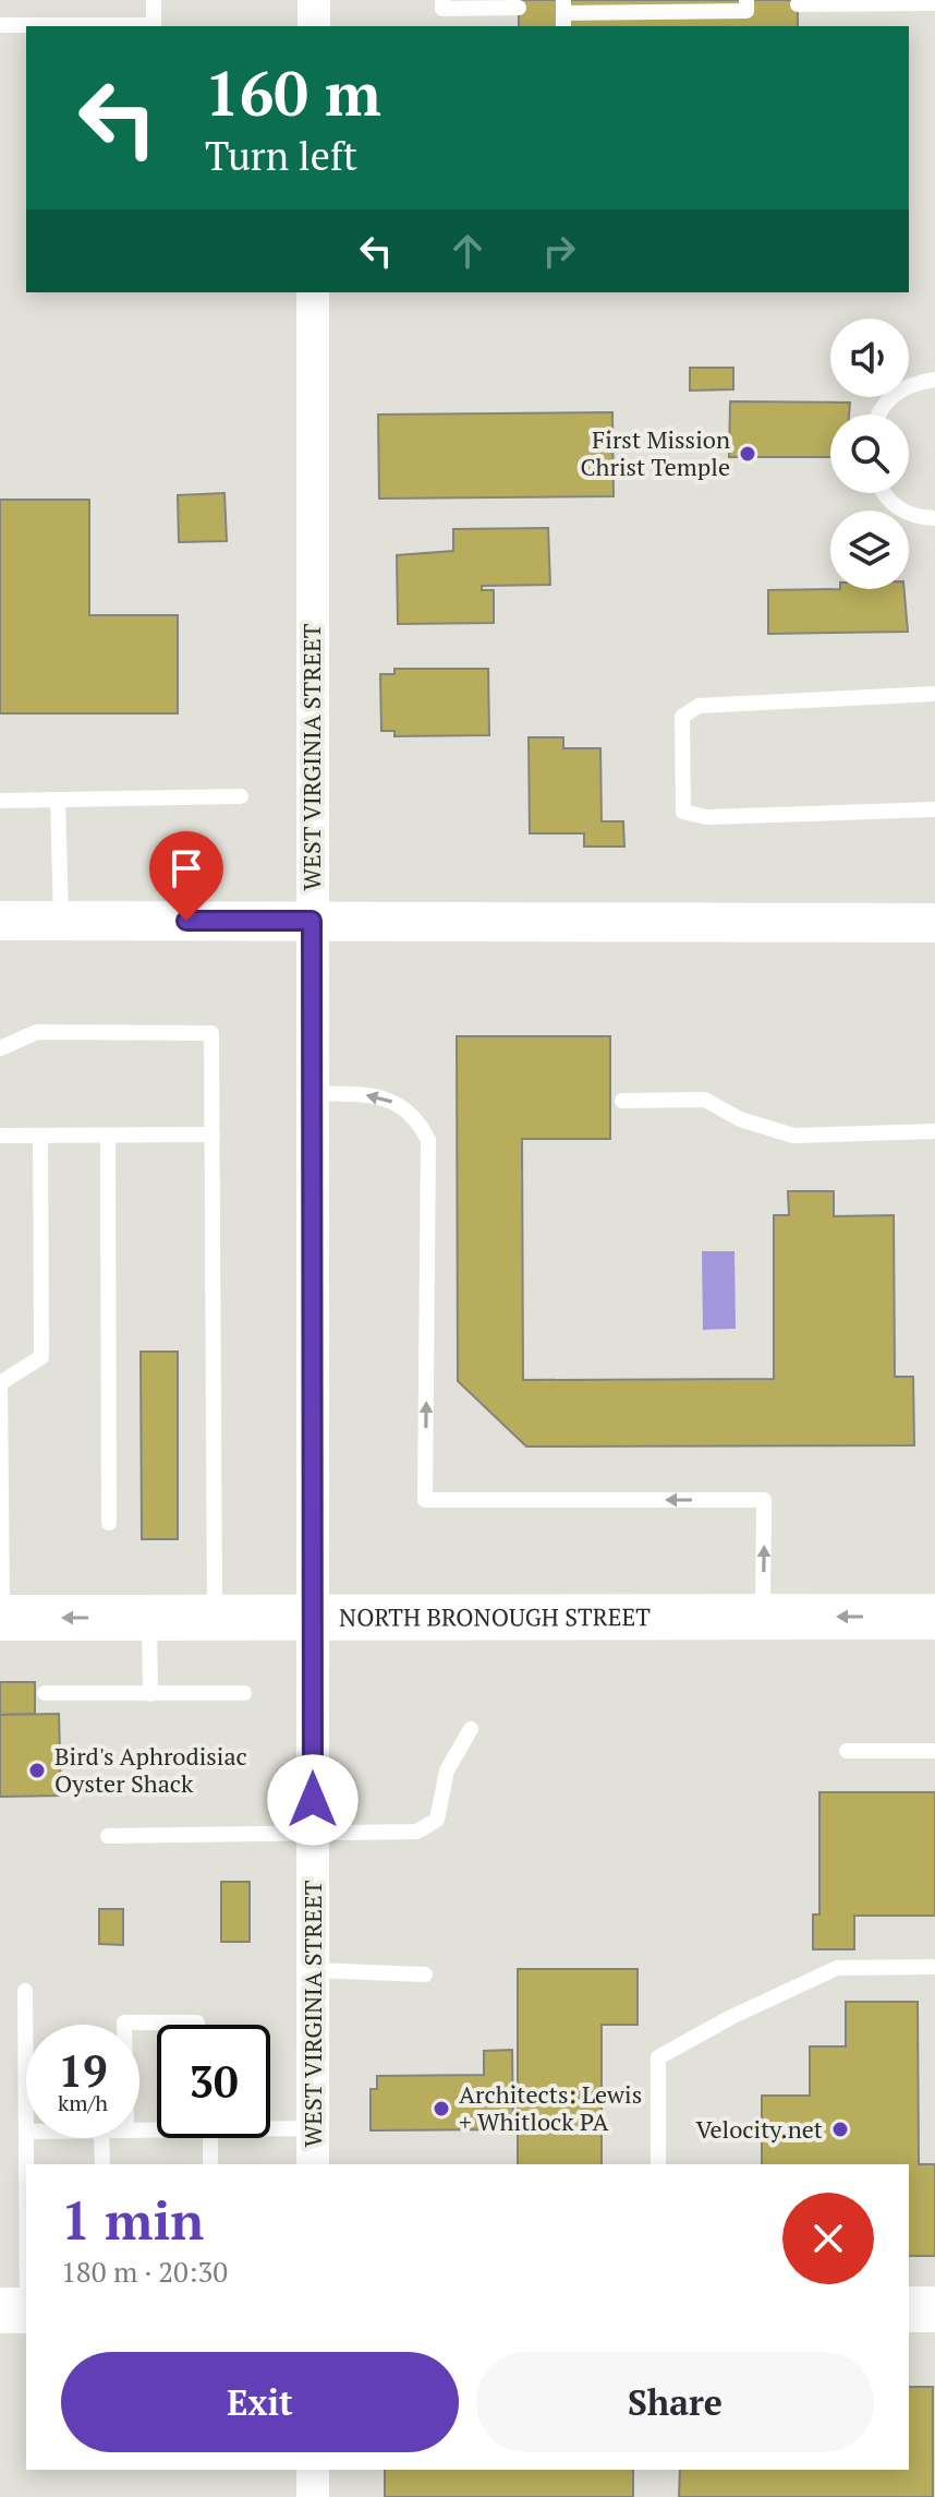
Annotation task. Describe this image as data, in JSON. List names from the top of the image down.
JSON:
{
  "streets": {
    "main road": ["NORTH BRONOUGH STREET"],
    "street": ["WEST VIRGINIA STREET"]
  },
  "crossings": [
    ["WEST VIRGINIA STREET", "NORTH BRONOUGH STREET"]
  ],
  "places": [
    "First Mission Christ Temple",
    "Bird's Aphrodisiac Oyster Shack",
    "Architects: Lewis + Whitlock PA",
    "Velocity.net"
  ],
  "page": {
    "turn": ["160 m", "Turn left"],
    "speed": "19 km/h",
    "limit": "30",
    "heading": ["1 min", "180 m · 20:30"],
    "buttons": ["Exit", "Share"]
  }
}
